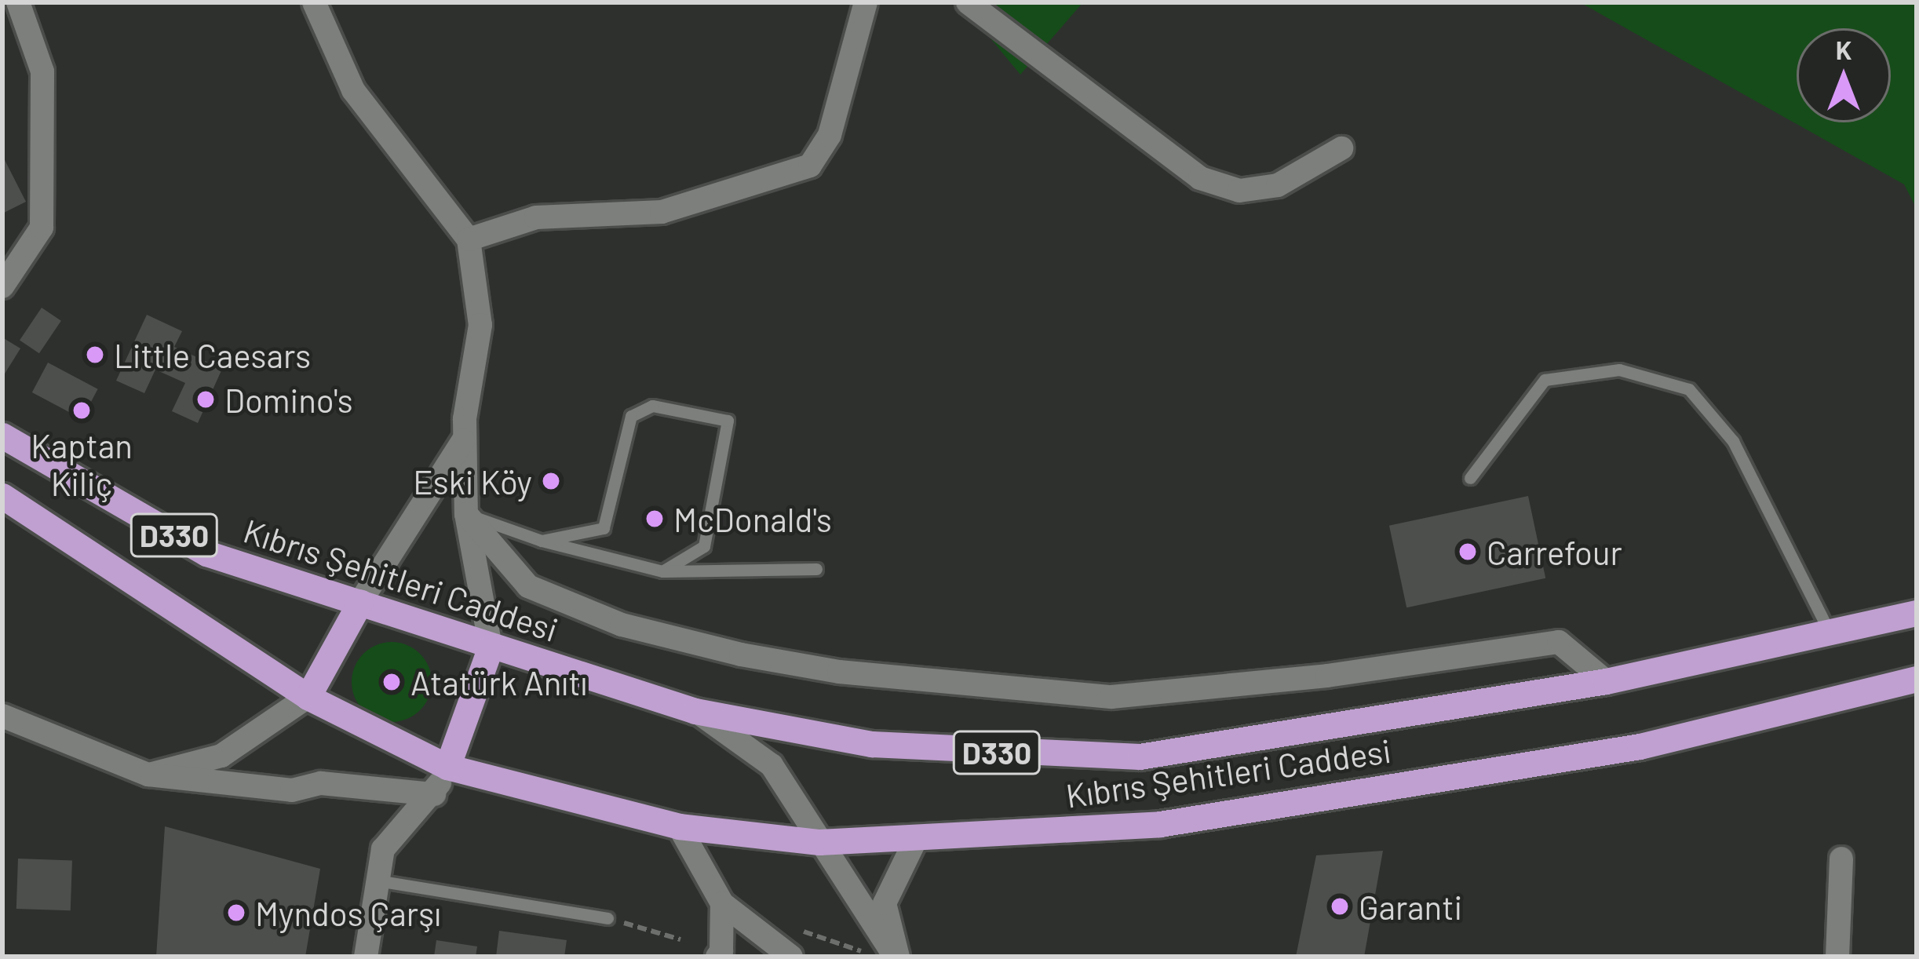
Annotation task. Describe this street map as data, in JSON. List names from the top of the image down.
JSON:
{
  "streets": {
    "highway": ["D330", "Kıbrıs Şehitleri Caddesi"]
  },
  "places": [
    "Little Caesars",
    "Domino's",
    "Kaptan Kiliç",
    "Eski Köy",
    "McDonald's",
    "Carrefour",
    "Atatürk Anıtı",
    "Garanti",
    "Myndos Çarşı"
  ],
  "north": "top"
}
